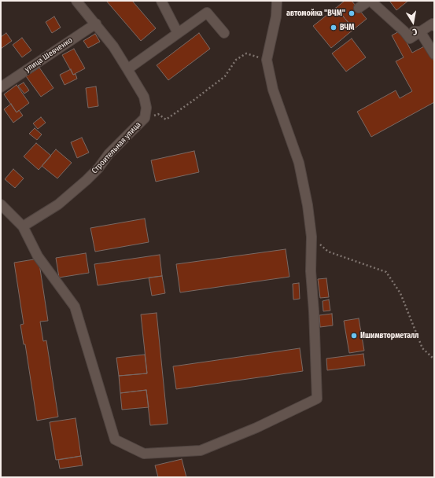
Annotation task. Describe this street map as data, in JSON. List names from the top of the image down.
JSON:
{
  "streets": {
    "street": ["улица Шевченко", "Строительная улица"]
  },
  "crossings": [
    ["улица Шевченко", "Строительная улица"]
  ],
  "places": ["автомойка \"ВЧМ\"", "ВЧМ", "Ишимвторметалл"],
  "north": "bottom"
}
